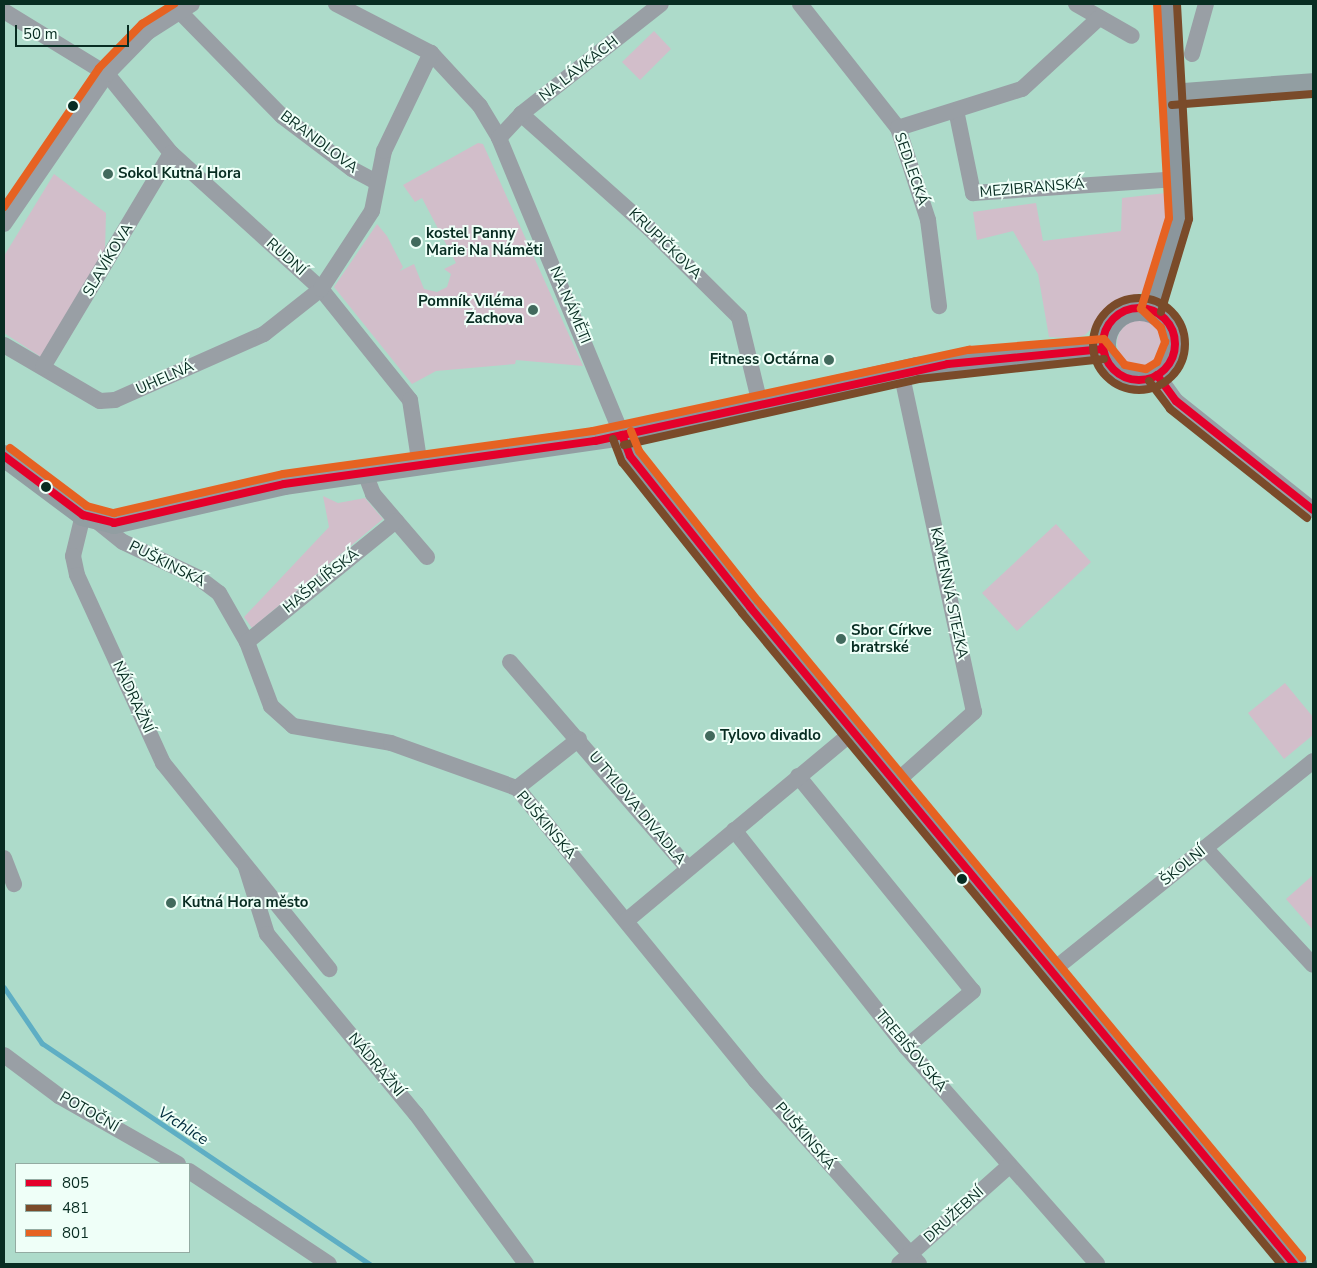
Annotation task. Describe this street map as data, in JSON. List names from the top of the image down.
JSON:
{
  "streets": {
    "street": [
      "NA LÁVKÁCH",
      "BRANDLOVA",
      "SEDLECKÁ",
      "MEZIBRANSKÁ",
      "KRUPIČKOVA",
      "RUDNÍ",
      "SLAVÍKOVA",
      "NA NÁMĚTI",
      "UHELNÁ",
      "PUŠKINSKÁ",
      "HAŠPLÍŘSKÁ",
      "KAMENNÁ STEZKA",
      "NÁDRAŽNÍ",
      "U TYLOVA DIVADLA",
      "ŠKOLNÍ",
      "TREBIŠOVSKÁ",
      "POTOČNÍ",
      "DRUŽEBNÍ"
    ]
  },
  "crossings": [
    ["NA LÁVKÁCH", "KRUPIČKOVA"],
    ["NA LÁVKÁCH", "NA NÁMĚTI"],
    ["BRANDLOVA", "RUDNÍ"],
    ["BRANDLOVA", "UHELNÁ"],
    ["RUDNÍ", "SLAVÍKOVA"],
    ["RUDNÍ", "UHELNÁ"],
    ["SLAVÍKOVA", "UHELNÁ"],
    ["PUŠKINSKÁ", "HAŠPLÍŘSKÁ"],
    ["PUŠKINSKÁ", "NÁDRAŽNÍ"],
    ["PUŠKINSKÁ", "U TYLOVA DIVADLA"],
    ["PUŠKINSKÁ", "DRUŽEBNÍ"],
    ["TREBIŠOVSKÁ", "DRUŽEBNÍ"]
  ],
  "water": ["Vrchlice"],
  "places": [
    "Sokol Kutná Hora",
    "kostel Panny Marie Na Náměti",
    "Pomník Viléma Zachova",
    "Fitness Octárna",
    "Sbor Církve bratrské",
    "Tylovo divadlo",
    "Kutná Hora město"
  ],
  "lines": ["transit line 481", "transit line 801", "transit line 805"],
  "legend": ["805", "481", "801"],
  "scale_bar": "50 m"
}
